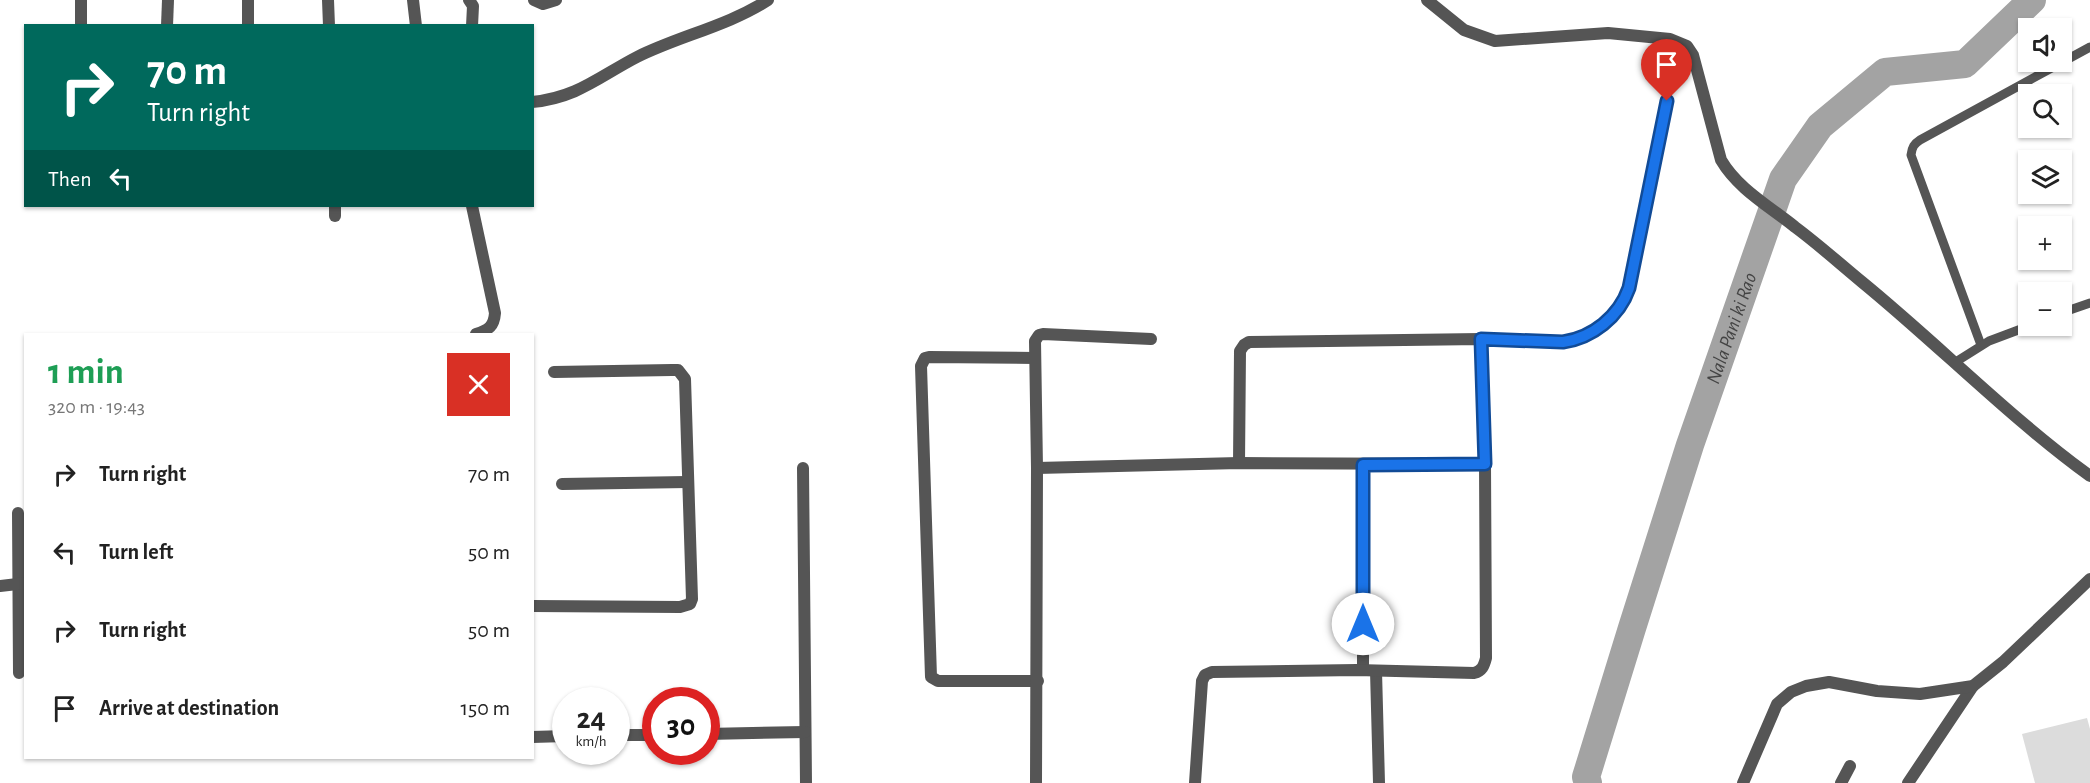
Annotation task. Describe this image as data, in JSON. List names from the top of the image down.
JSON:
{
  "water": ["Nala Pani ki Rao"],
  "page": {
    "map_buttons": ["+", "−"],
    "turn": ["70 m", "Turn right"],
    "then": "Then",
    "heading": ["1 min", "320 m · 19:43"],
    "list": [
      {
        "name": "Turn right",
        "value": "70 m"
      },
      {
        "name": "Turn left",
        "value": "50 m"
      },
      {
        "name": "Turn right",
        "value": "50 m"
      },
      {
        "name": "Arrive at destination",
        "value": "150 m"
      }
    ],
    "speed": "24 km/h",
    "limit": "30"
  }
}
